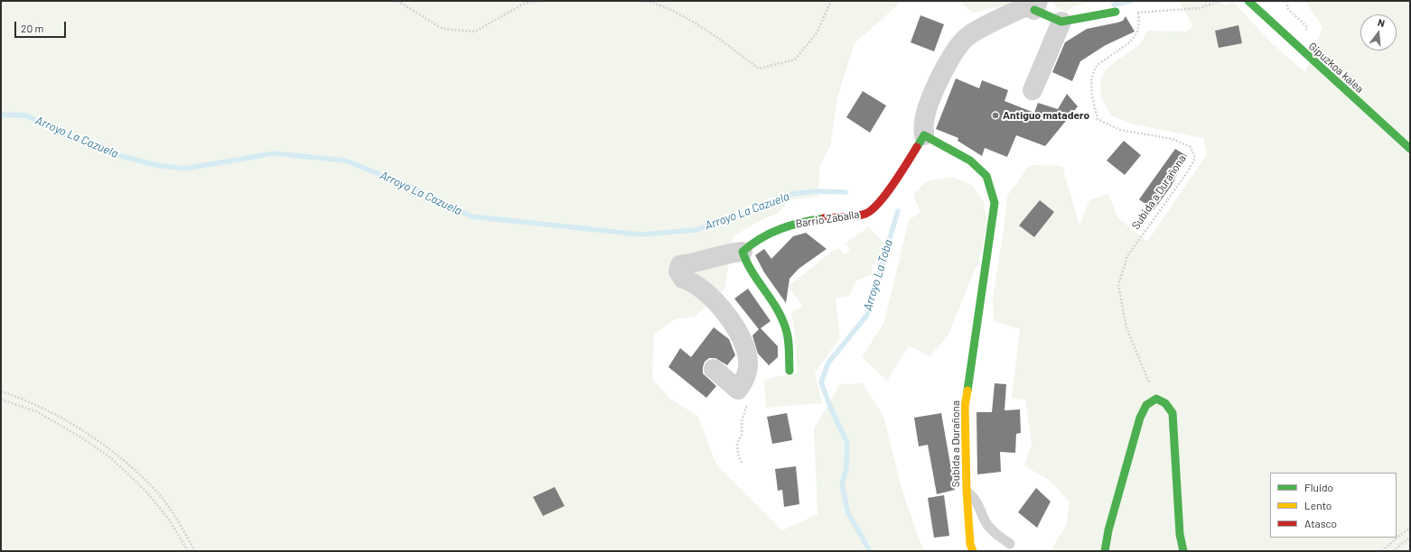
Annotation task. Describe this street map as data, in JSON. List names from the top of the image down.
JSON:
{
  "streets": {
    "street": ["Gipuzkoa kalea", "Subida a Durañona", "Barrio Zaballa"]
  },
  "crossings": [
    ["Subida a Durañona", "Barrio Zaballa"]
  ],
  "water": ["Arroyo La Cazuela", "Arroyo La Toba"],
  "places": ["Antiguo matadero"],
  "legend": ["Fluido", "Lento", "Atasco"],
  "scale_bar": "20 m",
  "north": "top"
}
